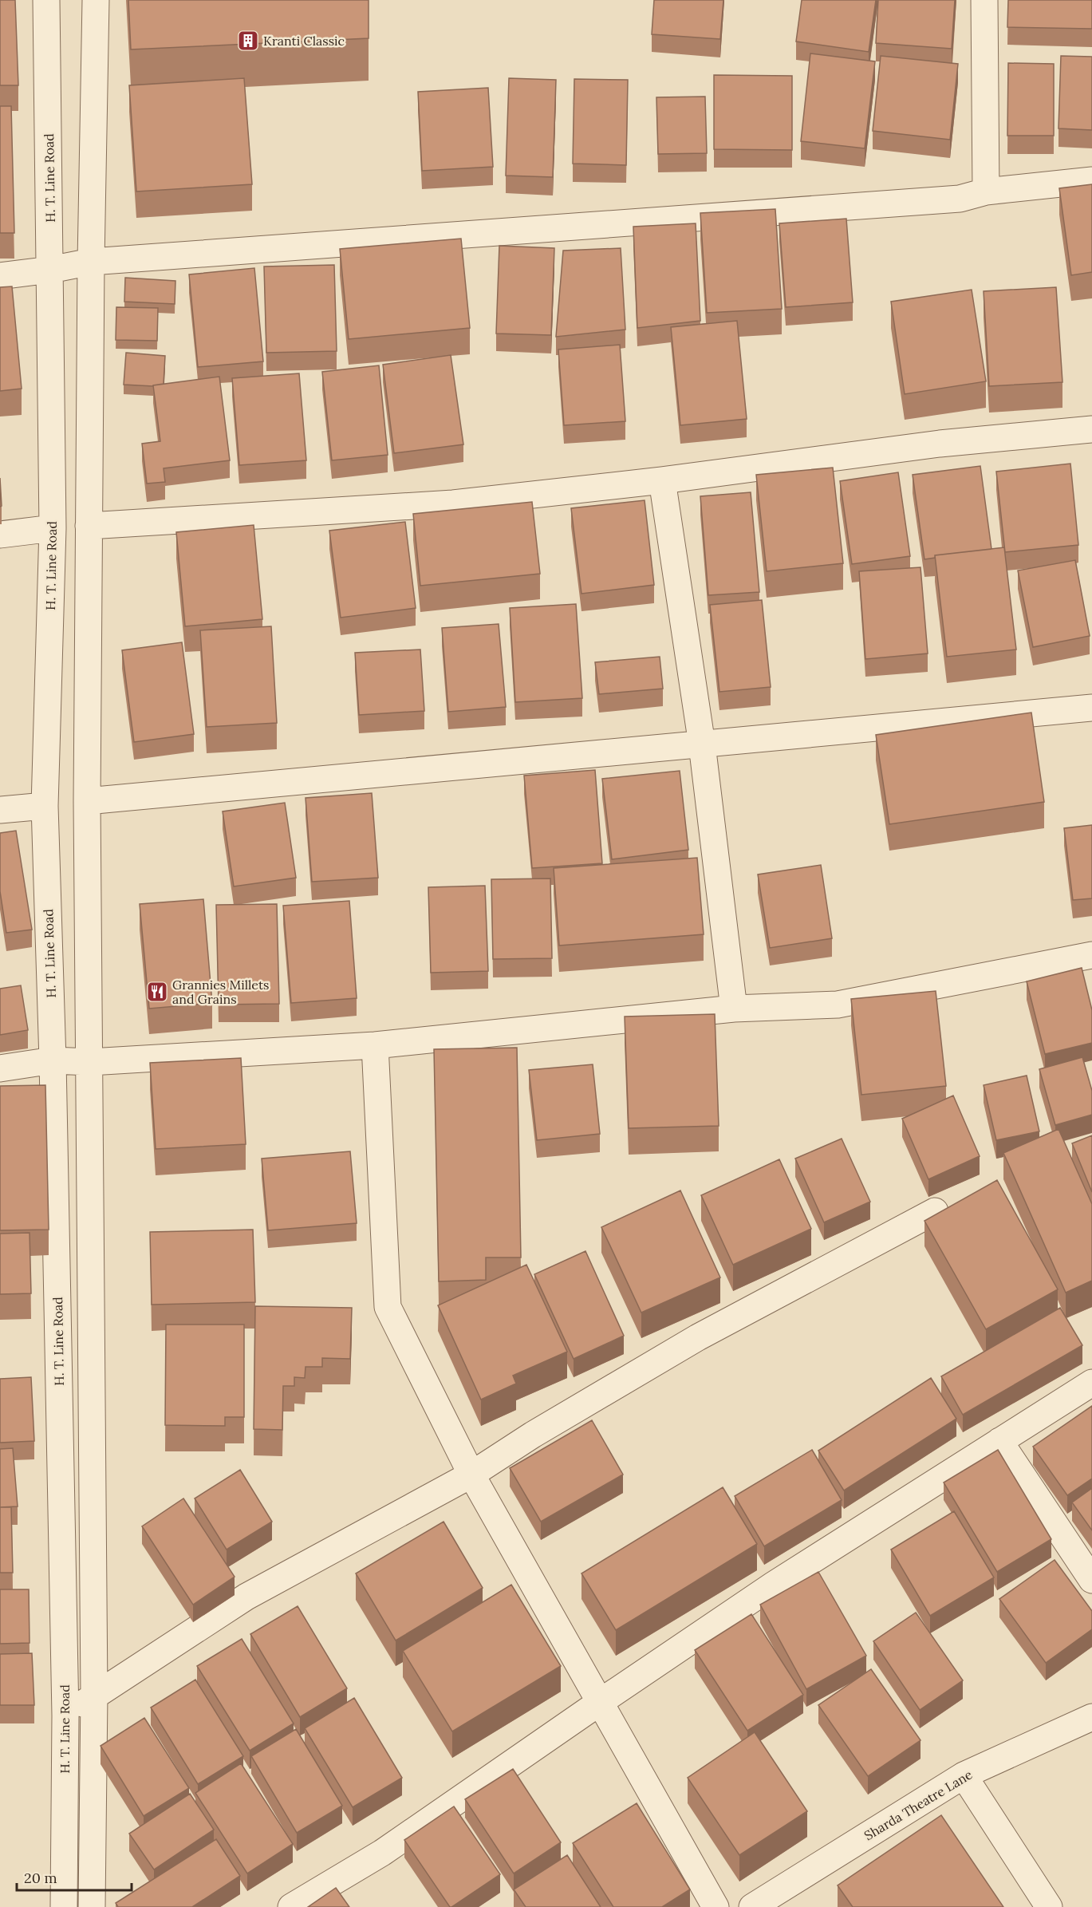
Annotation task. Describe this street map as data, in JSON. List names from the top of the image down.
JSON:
{
  "streets": {
    "street": ["H. T. Line Road", "Sharda Theatre Lane"]
  },
  "places": {
    "building": ["Kranti Classic"],
    "restaurant": ["Grannies Millets and Grains"]
  },
  "scale_bar": "20 m"
}
